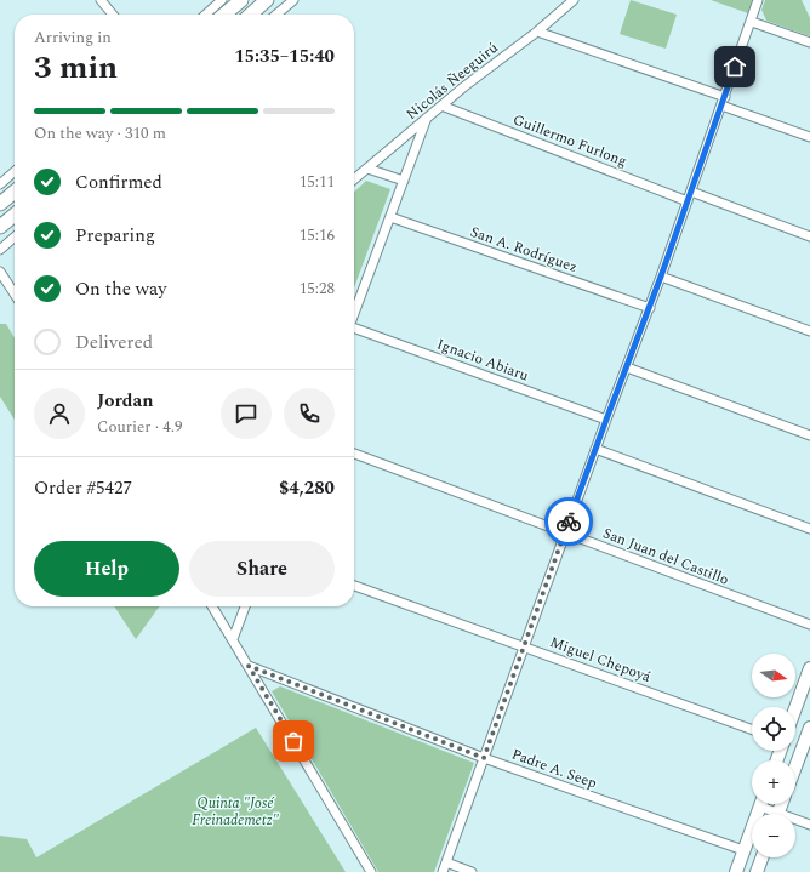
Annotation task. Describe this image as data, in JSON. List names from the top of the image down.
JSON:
{
  "streets": {
    "street": [
      "Nicolás Ñeeguirú",
      "Guillermo Furlong",
      "San A. Rodríguez",
      "Ignacio Abiaru",
      "San Juan del Castillo",
      "Miguel Chepoyá",
      "Padre A. Seep"
    ]
  },
  "crossings": [
    ["Nicolás Ñeeguirú", "Guillermo Furlong"]
  ],
  "parks": ["Quinta \"José Freinademetz\""],
  "north": "right",
  "page": {
    "heading": ["3 min", "Arriving in", "15:35–15:40"],
    "panel": [
      "Jordan",
      "Courier · 4.9",
      "Order #5427",
      "$4,280"
    ],
    "bar": "On the way · 310 m",
    "list": [
      ["Confirmed", "15:11"],
      ["Preparing", "15:16"],
      ["On the way", "15:28"],
      "Delivered"
    ],
    "buttons": ["Help", "Share"],
    "map_buttons": ["+", "−"]
  }
}
